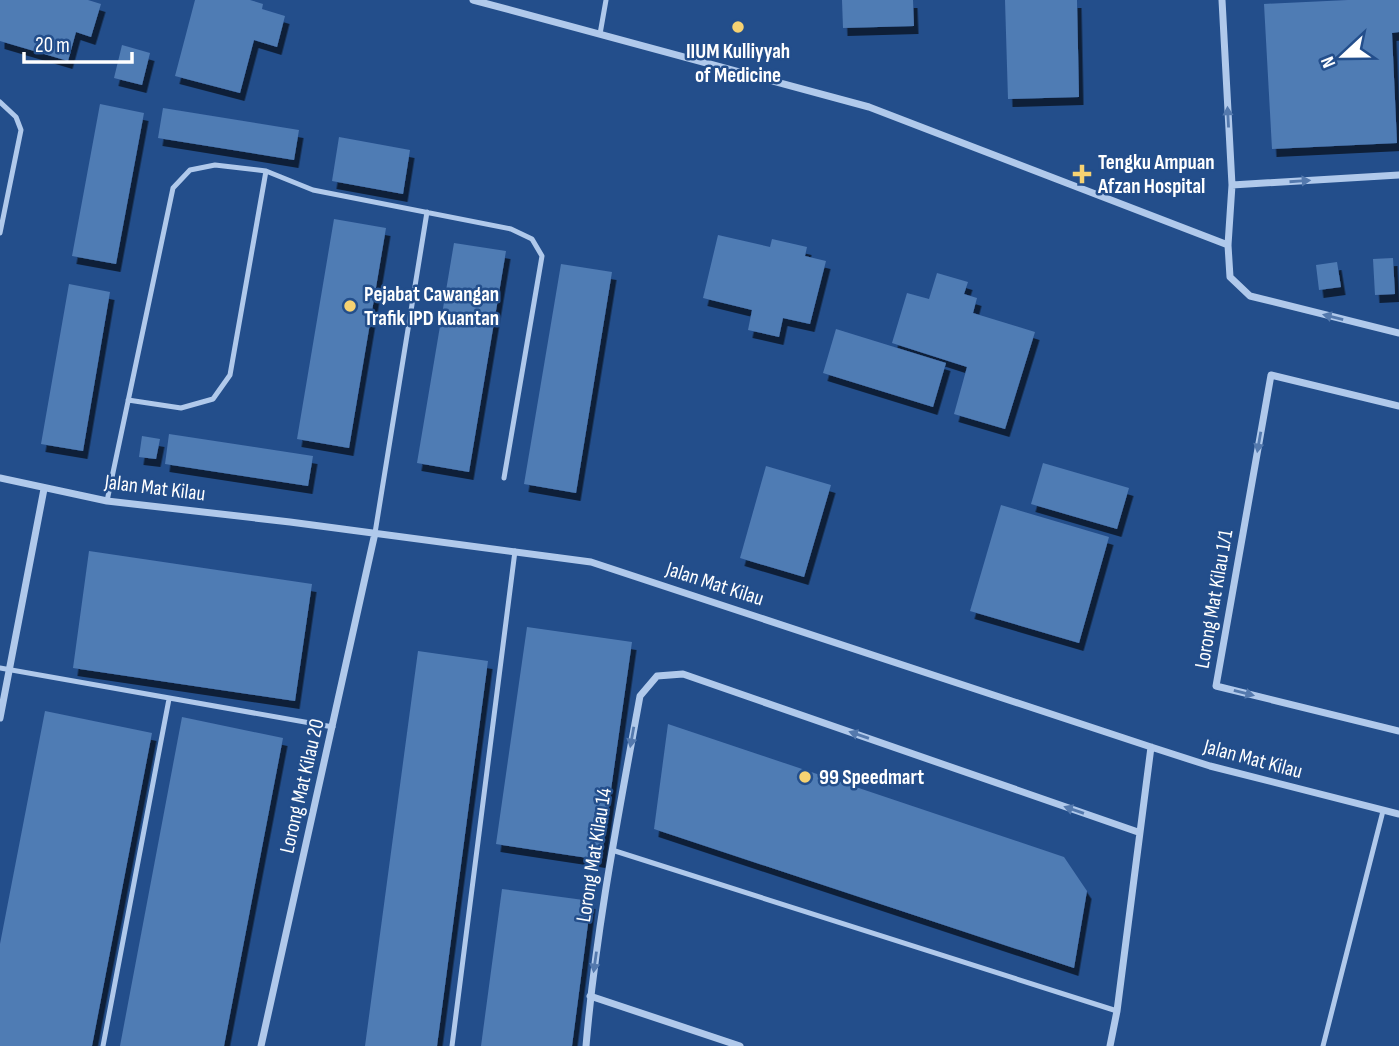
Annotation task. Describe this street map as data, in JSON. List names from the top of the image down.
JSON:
{
  "streets": {
    "street": [
      "Jalan Mat Kilau",
      "Lorong Mat Kilau 1/1",
      "Lorong Mat Kilau 20",
      "Lorong Mat Kilau 14"
    ]
  },
  "crossings": [
    ["Jalan Mat Kilau", "Lorong Mat Kilau 20"]
  ],
  "places": {
    "other": ["IIUM Kulliyyah of Medicine", "Pejabat Cawangan Trafik IPD Kuantan", "99 Speedmart"],
    "health": ["Tengku Ampuan Afzan Hospital"]
  },
  "scale_bar": "20 m",
  "north": "left"
}
